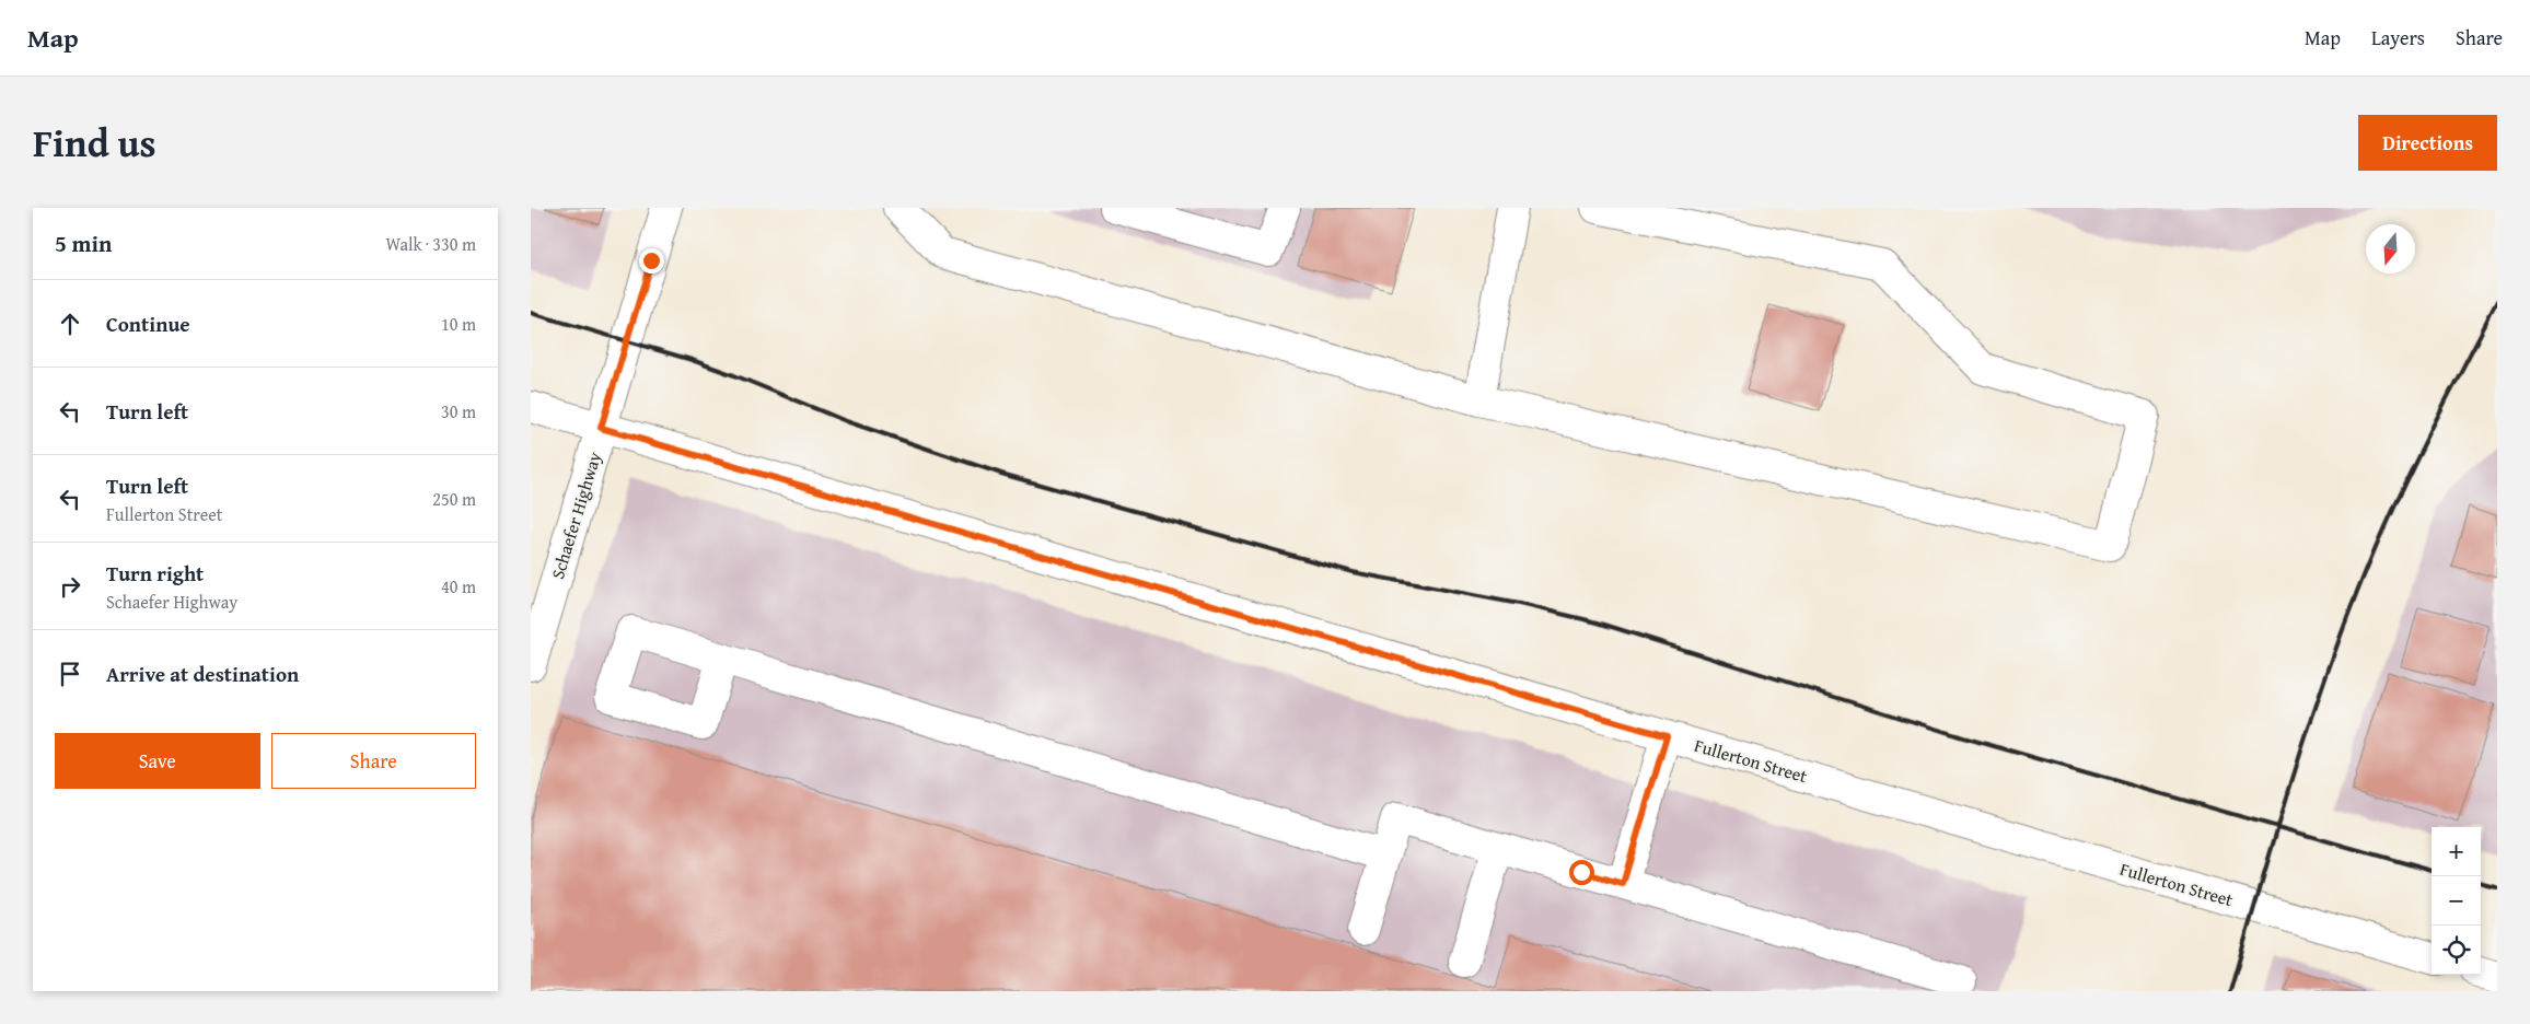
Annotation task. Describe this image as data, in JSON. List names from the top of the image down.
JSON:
{
  "streets": {
    "street": ["Schaefer Highway", "Fullerton Street"]
  },
  "crossings": [
    ["Schaefer Highway", "Fullerton Street"]
  ],
  "north": "bottom",
  "page": {
    "header": "Map",
    "nav": ["Map", "Layers", "Share"],
    "title": "Find us",
    "buttons": [
      "Directions",
      ["Save", "Share"]
    ],
    "heading": ["5 min", "Walk · 330 m"],
    "list": [
      ["Continue", "10 m"],
      ["Turn left", "30 m"],
      ["Turn left", "Fullerton Street", "250 m"],
      ["Turn right", "Schaefer Highway", "40 m"],
      "Arrive at destination"
    ],
    "map_buttons": ["+", "−"]
  }
}
